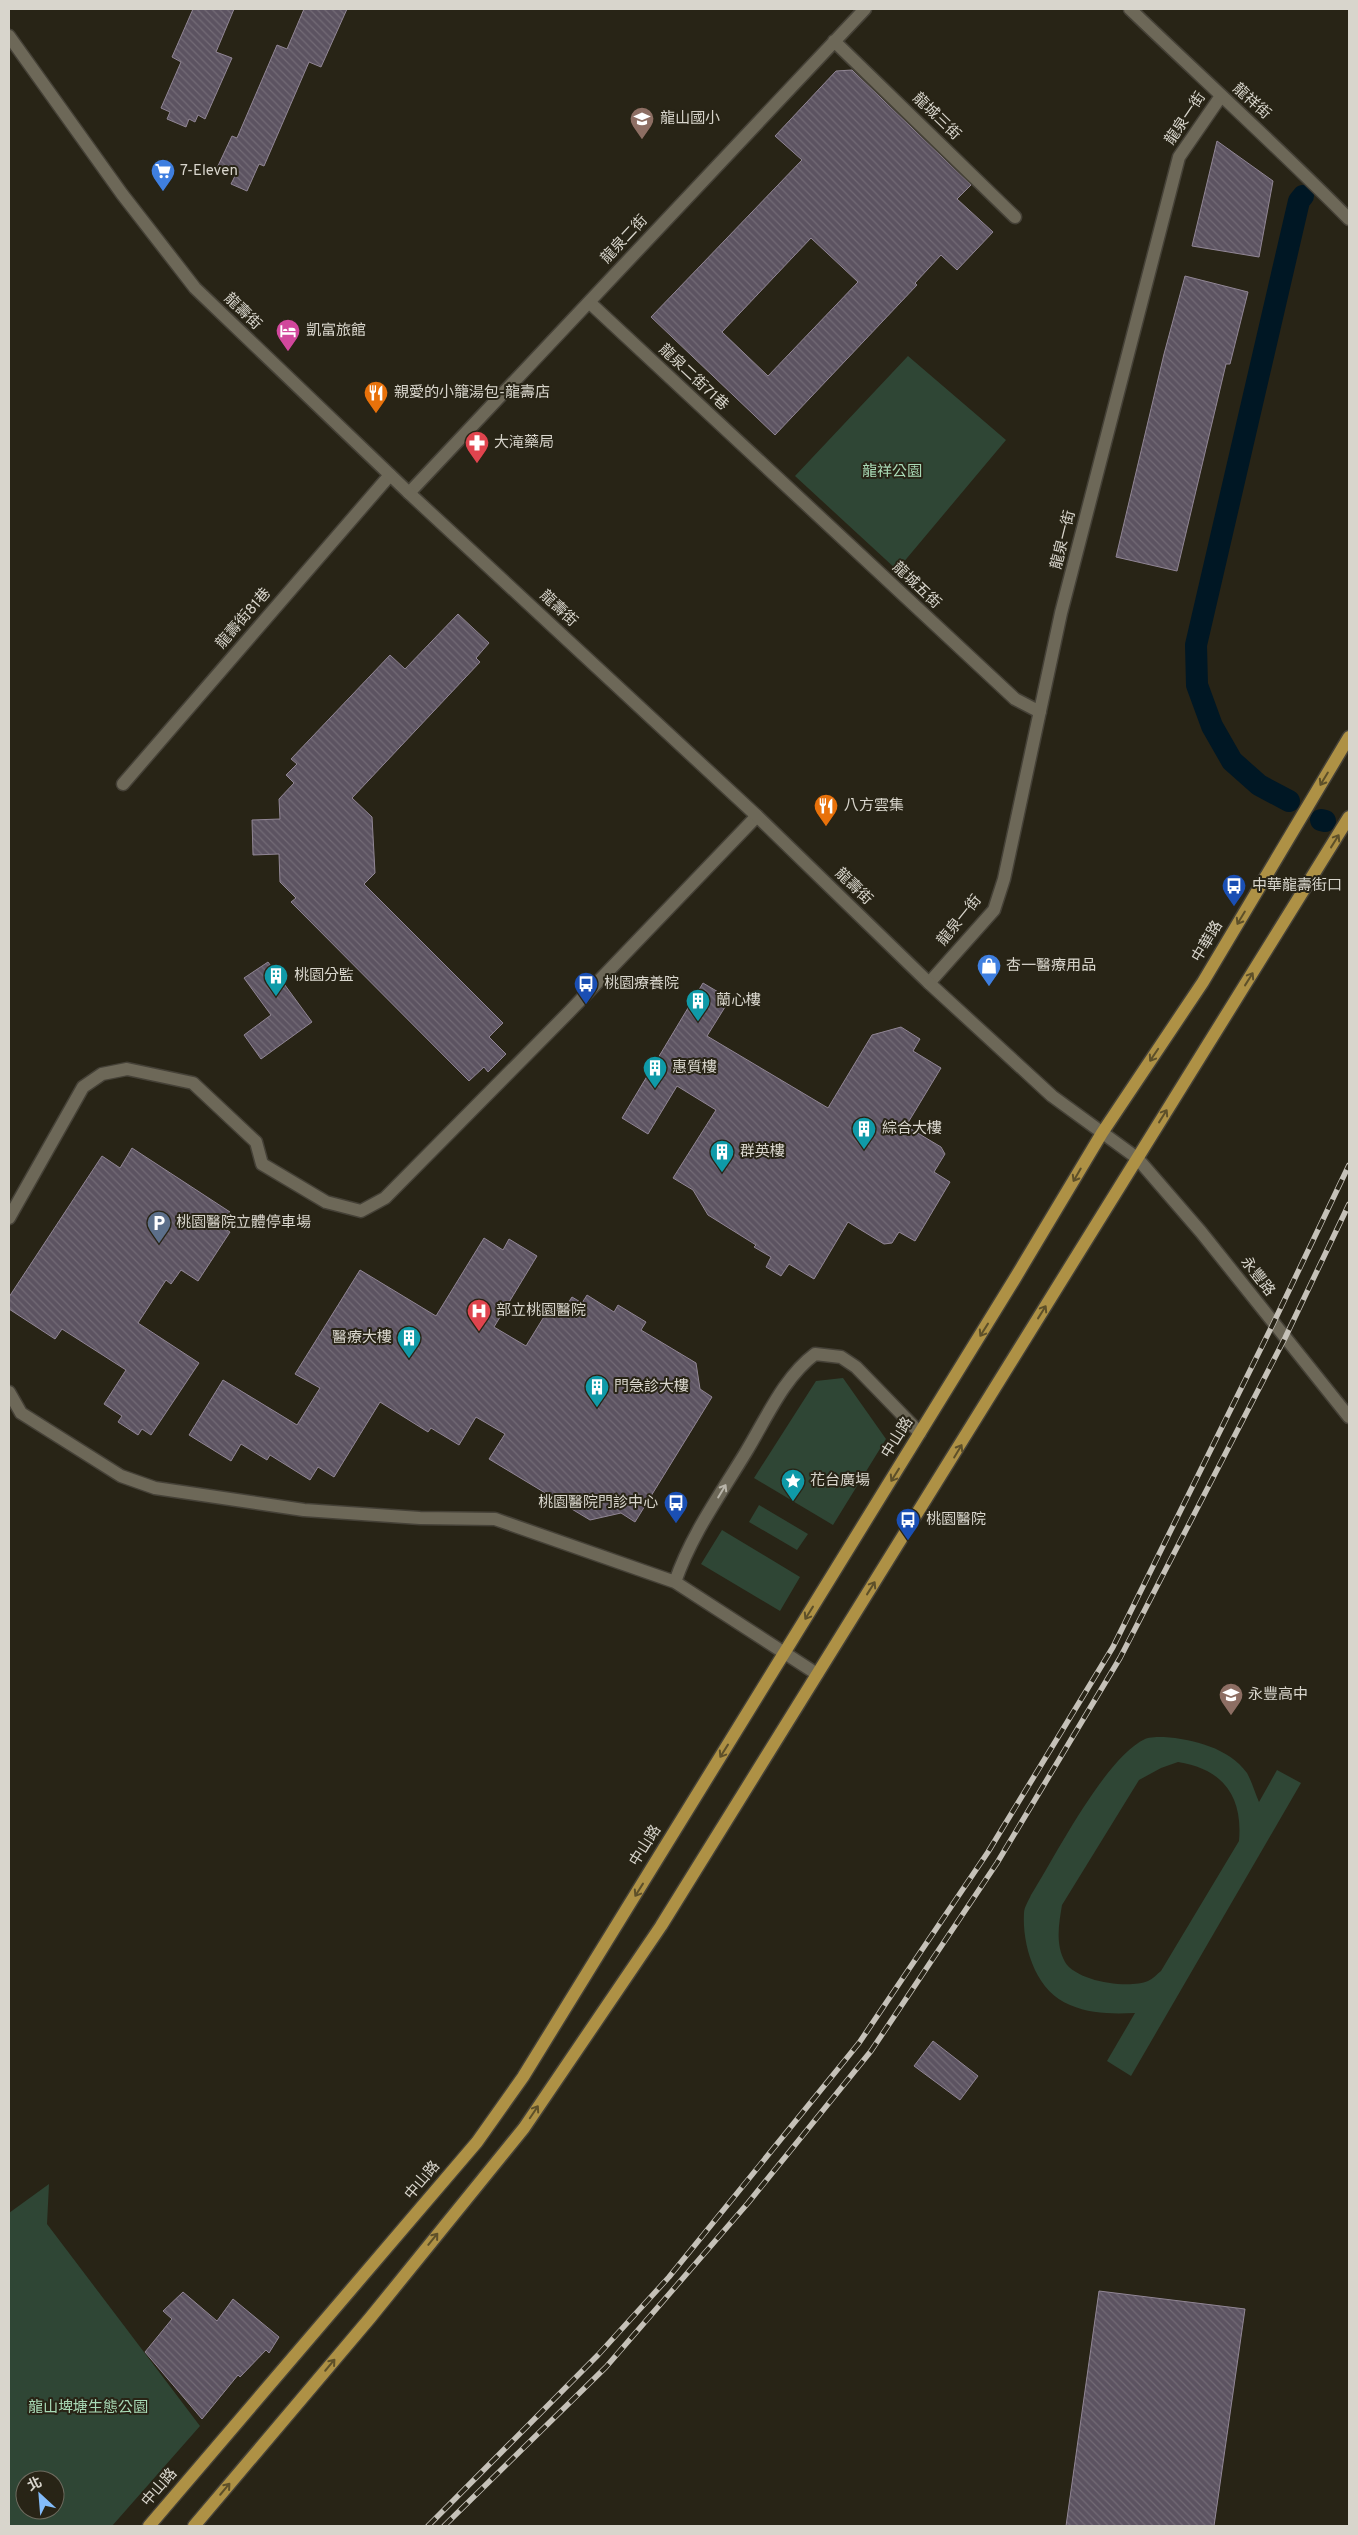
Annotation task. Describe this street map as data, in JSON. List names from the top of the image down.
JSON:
{
  "streets": {
    "main road": ["中華路", "中山路"],
    "street": [
      "龍祥街",
      "龍城三街",
      "龍泉一街",
      "龍泉二街",
      "龍壽街",
      "龍泉二街71巷",
      "龍城五街",
      "龍壽街81巷",
      "永豐路"
    ]
  },
  "crossings": [
    ["龍祥街", "龍泉一街"],
    ["龍城三街", "龍泉二街"],
    ["龍泉一街", "龍壽街"],
    ["龍泉一街", "龍城五街"],
    ["龍泉二街", "龍壽街"],
    ["龍泉二街", "龍泉二街71巷"],
    ["龍壽街", "龍壽街81巷"],
    ["龍壽街", "中華路"],
    ["龍壽街", "永豐路"],
    ["龍壽街", "中山路"],
    ["龍泉二街71巷", "龍城五街"],
    ["中華路", "中山路"]
  ],
  "parks": ["龍祥公園", "龍山埤塘生態公園"],
  "places": {
    "school or university": ["龍山國小", "永豐高中"],
    "supermarket": ["7-Eleven"],
    "hotel": ["凱富旅館"],
    "restaurant": ["親愛的小籠湯包-龍壽店", "八方雲集"],
    "pharmacy": ["大滝藥局"],
    "bus stop": [
      "中華龍壽街口",
      "桃園療養院",
      "桃園醫院門診中心",
      "桃園醫院"
    ],
    "shop": ["杏一醫療用品"],
    "building": [
      "桃園分監",
      "蘭心樓",
      "惠質樓",
      "綜合大樓",
      "群英樓",
      "醫療大樓",
      "門急診大樓"
    ],
    "parking": ["桃園醫院立體停車場"],
    "hospital": ["部立桃園醫院"],
    "place": ["花台廣場"]
  },
  "north": "top left"
}
